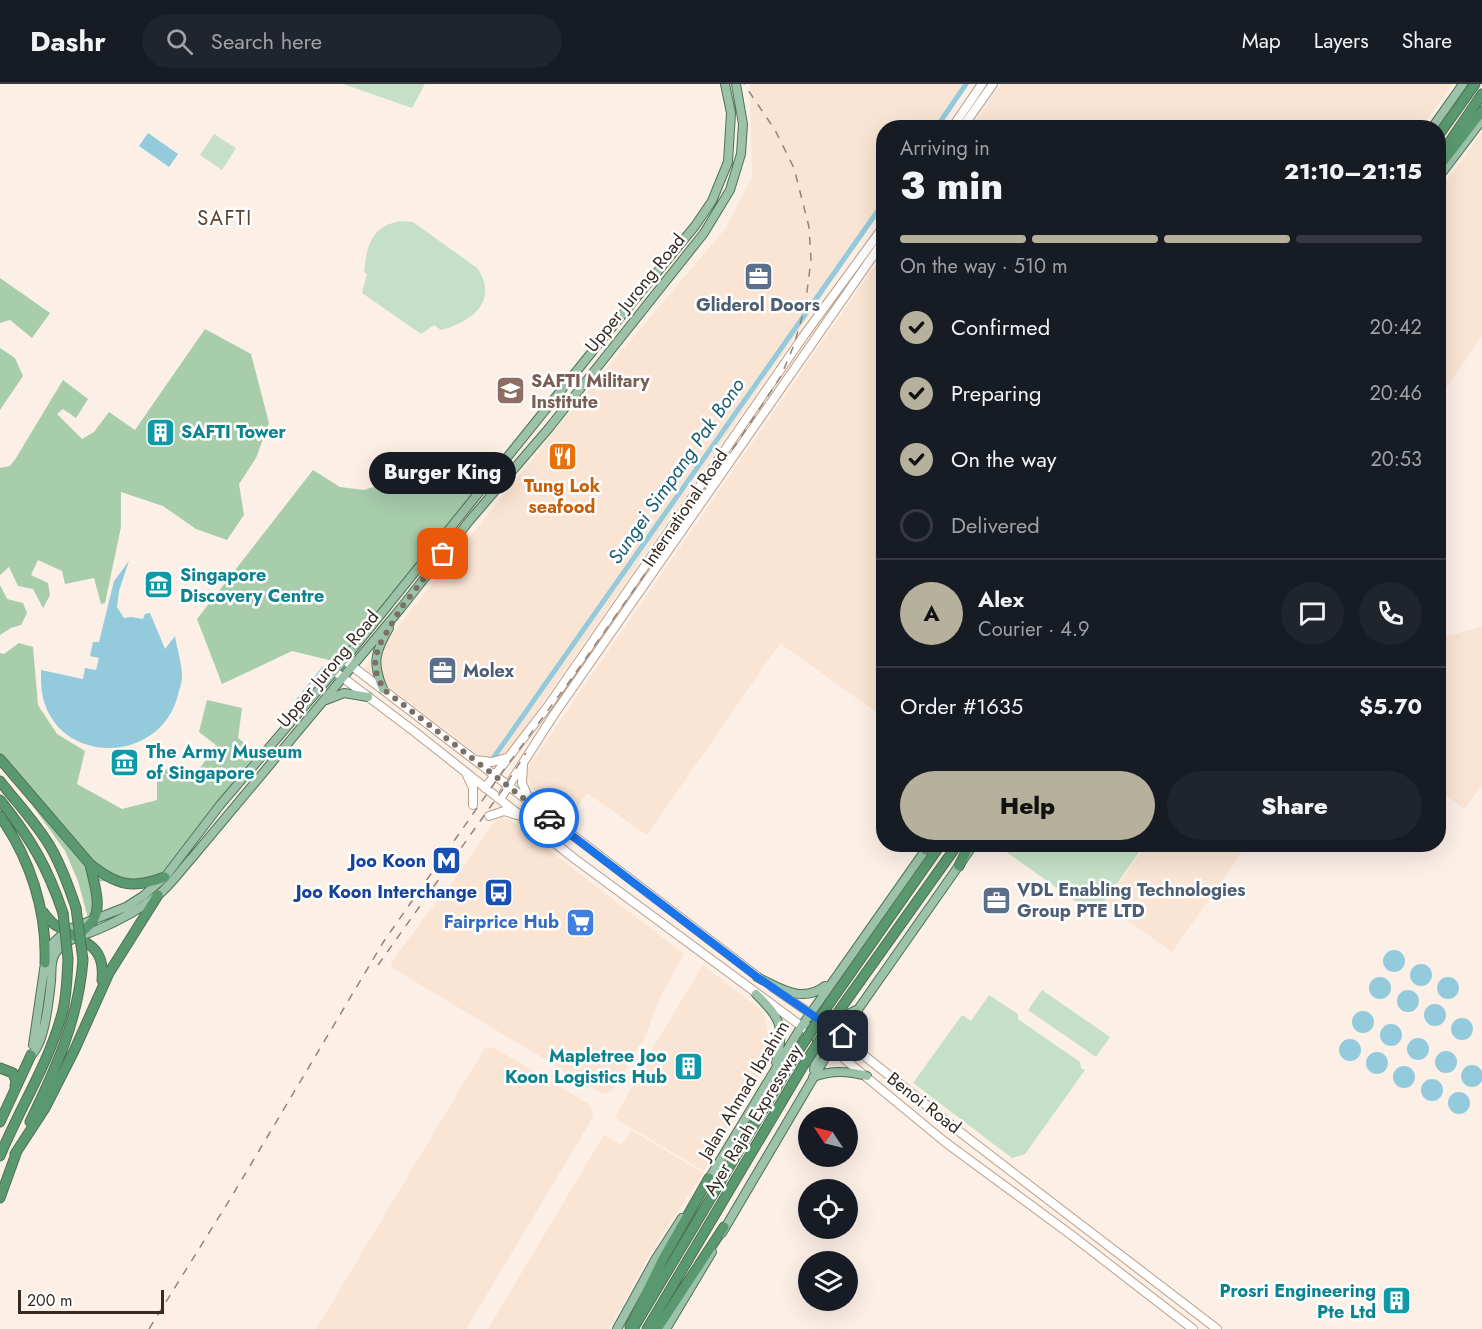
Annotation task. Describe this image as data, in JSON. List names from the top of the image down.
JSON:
{
  "streets": {
    "highway": ["Ayer Rajah Expressway"],
    "main road": [
      "Upper Jurong Road",
      "International Road",
      "Jalan Ahmad Ibrahim",
      "Benoi Road"
    ]
  },
  "crossings": [
    ["Upper Jurong Road", "Benoi Road"],
    ["International Road", "Benoi Road"],
    ["Jalan Ahmad Ibrahim", "Benoi Road"]
  ],
  "districts": ["SAFTI"],
  "water": ["Sungei Simpang Pak Bono"],
  "places": {
    "office": ["Gliderol Doors", "Molex", "VDL Enabling Technologies Group PTE LTD"],
    "school or university": ["SAFTI Military Institute"],
    "building": ["SAFTI Tower", "Mapletree Joo Koon Logistics Hub", "Prosri Engineering Pte Ltd"],
    "restaurant": ["Tung Lok seafood"],
    "other": ["Burger King"],
    "museum": ["Singapore Discovery Centre", "The Army Museum of Singapore"],
    "metro station": ["Joo Koon"],
    "bus stop": ["Joo Koon Interchange"],
    "supermarket": ["Fairprice Hub"]
  },
  "scale_bar": "200 m",
  "north": "top left",
  "page": {
    "header": "Dashr",
    "search": "Search here",
    "nav": ["Map", "Layers", "Share"],
    "heading": ["3 min", "Arriving in", "21:10–21:15"],
    "panel": [
      "Alex",
      "Courier · 4.9",
      "Order #1635",
      "$5.70"
    ],
    "bar": "On the way · 510 m",
    "list": [
      ["Confirmed", "20:42"],
      ["Preparing", "20:46"],
      ["On the way", "20:53"],
      "Delivered"
    ],
    "bubble": "Burger King",
    "round": "A",
    "buttons": ["Help", "Share"],
    "scale": "200 m"
  }
}
